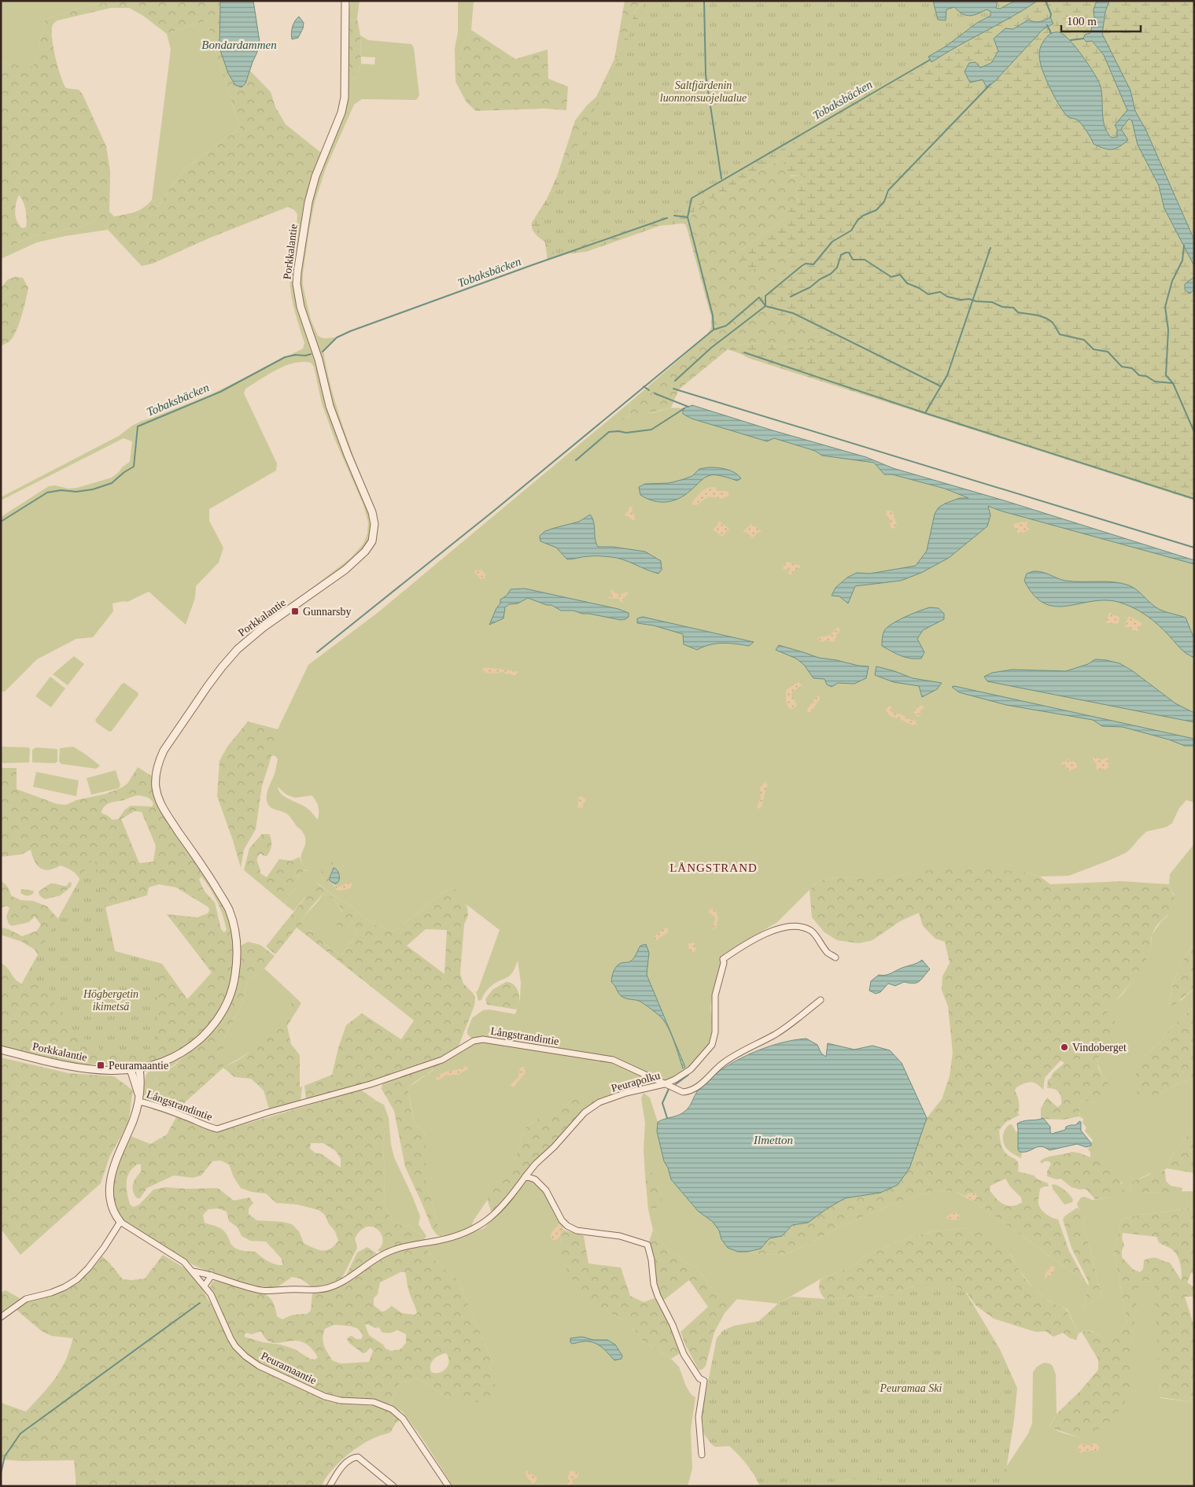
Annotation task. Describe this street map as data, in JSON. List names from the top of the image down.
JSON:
{
  "streets": {
    "street": [
      "Porkkalantie",
      "Långstrandintie",
      "Peurapolku",
      "Peuramaantie"
    ]
  },
  "crossings": [
    ["Långstrandintie", "Peurapolku"],
    ["Peurapolku", "Peuramaantie"]
  ],
  "districts": ["LÅNGSTRAND"],
  "water": ["Bondardammen", "Tobaksbäcken", "Ilmetton"],
  "parks": ["Saltfjärdenin luonnonsuojelualue", "Högbergetin ikimetsä", "Peuramaa Ski"],
  "places": {
    "transit": ["Gunnarsby", "Peuramaantie"],
    "other": ["Vindoberget"]
  },
  "scale_bar": "100 m"
}
